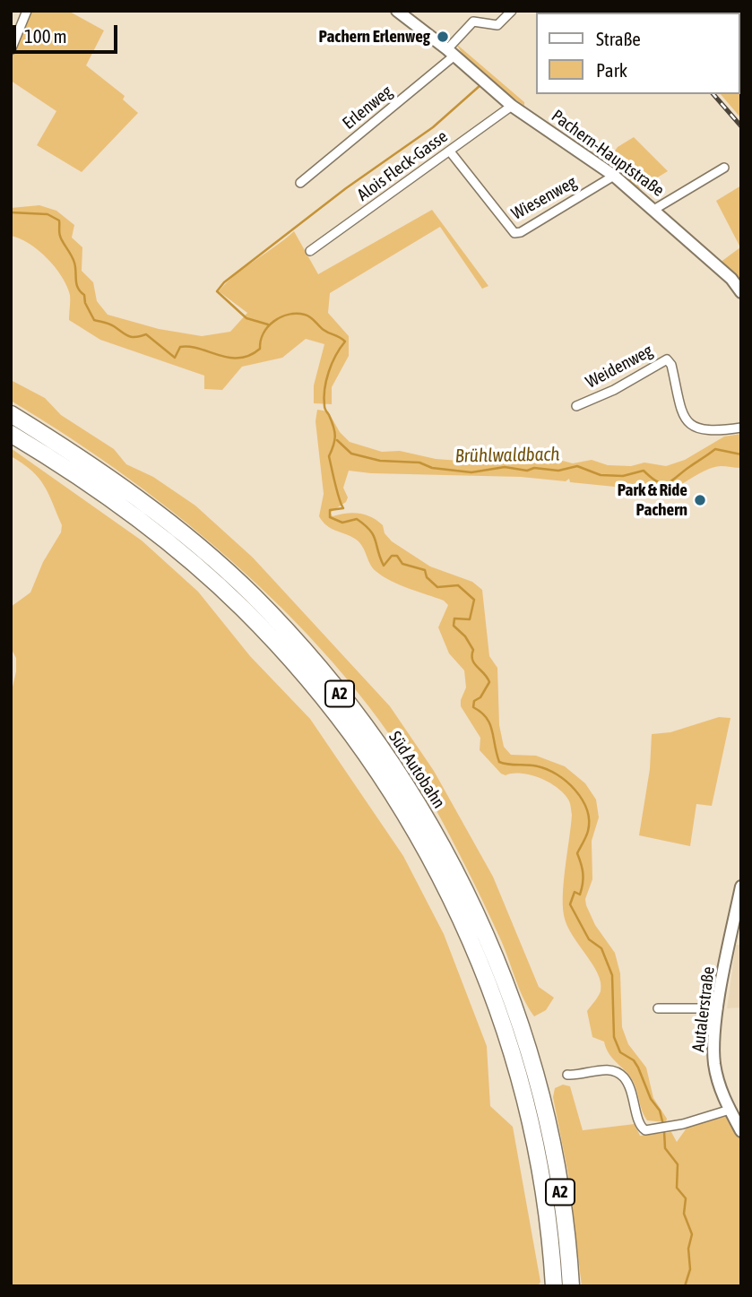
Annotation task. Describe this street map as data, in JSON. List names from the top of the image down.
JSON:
{
  "streets": {
    "highway": ["A2", "Süd Autobahn"],
    "main road": ["Pachern-Hauptstraße", "Autalerstraße"],
    "street": [
      "Erlenweg",
      "Alois Fleck-Gasse",
      "Wiesenweg",
      "Weidenweg"
    ]
  },
  "crossings": [
    ["Erlenweg", "Pachern-Hauptstraße"],
    ["Pachern-Hauptstraße", "Alois Fleck-Gasse"],
    ["Pachern-Hauptstraße", "Wiesenweg"],
    ["Alois Fleck-Gasse", "Wiesenweg"]
  ],
  "water": ["Brühlwaldbach"],
  "places": ["Pachern Erlenweg", "Park & Ride Pachern"],
  "legend": ["Straße", "Park"],
  "scale_bar": "100 m"
}
